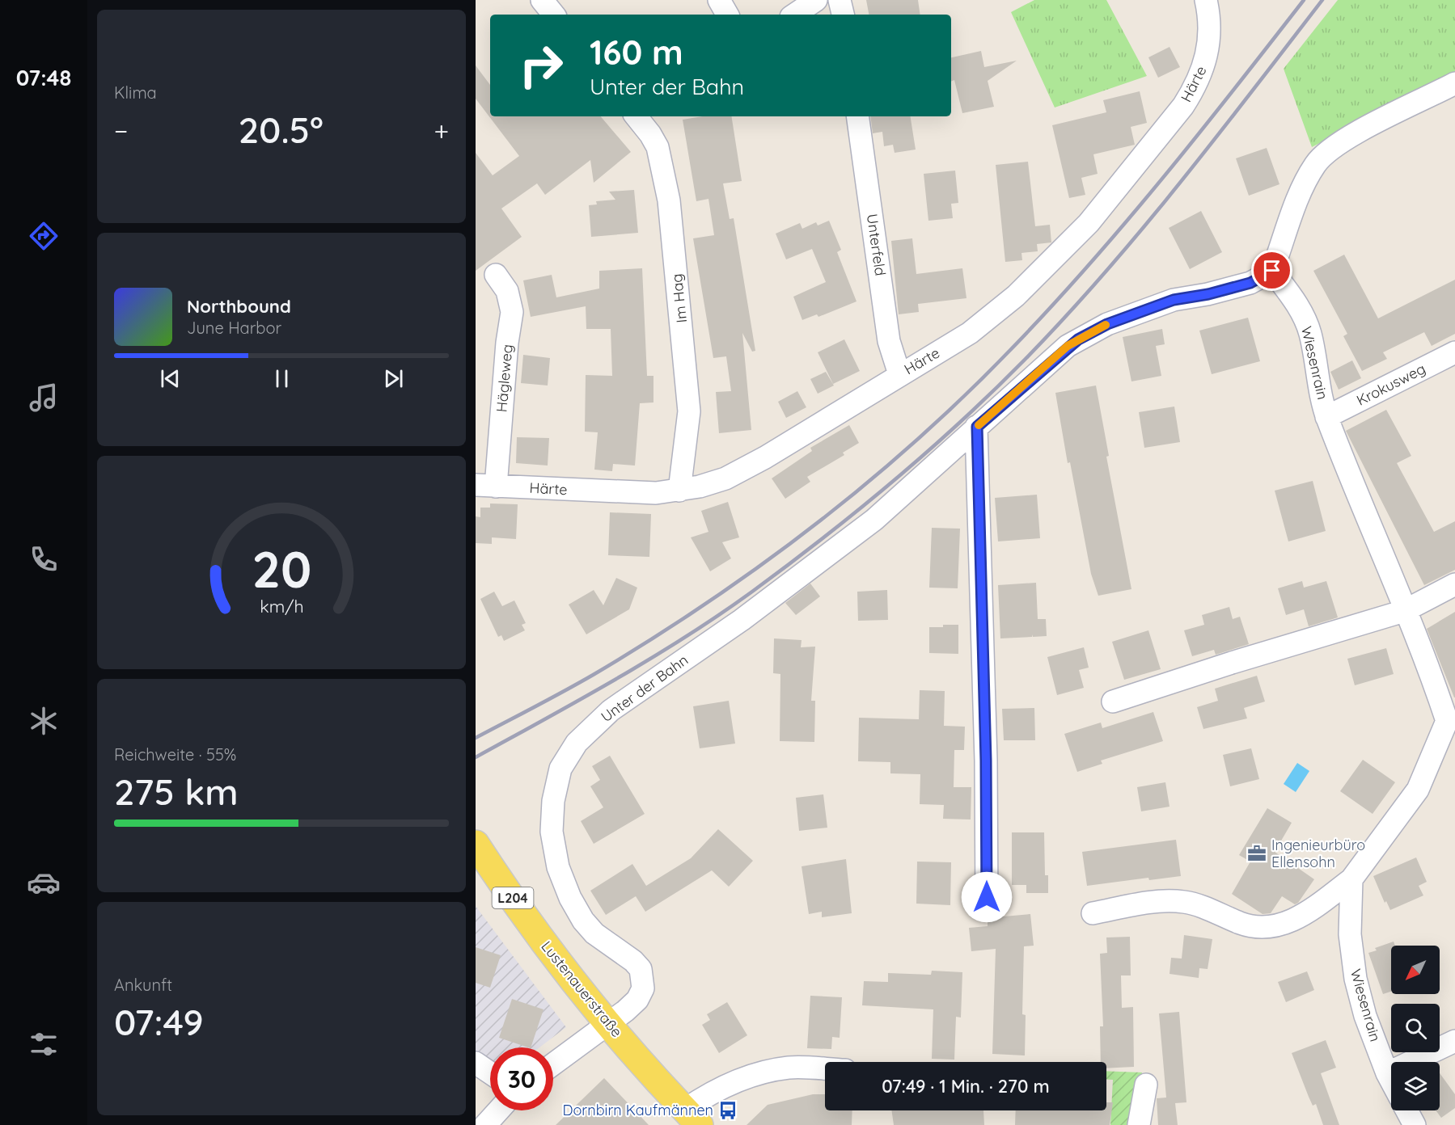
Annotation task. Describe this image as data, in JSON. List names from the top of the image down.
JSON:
{
  "streets": {
    "main road": ["L204", "Lustenauerstraße"],
    "street": [
      "Härte",
      "Unterfeld",
      "Im Hag",
      "Wiesenrain",
      "Hägleweg",
      "Krokusweg",
      "Unter der Bahn"
    ]
  },
  "crossings": [
    ["Härte", "Unterfeld"],
    ["Härte", "Im Hag"],
    ["Härte", "Hägleweg"],
    ["Wiesenrain", "Krokusweg"],
    ["Wiesenrain", "Unter der Bahn"],
    ["Unter der Bahn", "Lustenauerstraße"]
  ],
  "places": {
    "office": ["Ingenieurbüro Ellensohn"],
    "bus stop": ["Dornbirn Kaufmännen"]
  },
  "north": "bottom left",
  "page": {
    "tabs": "07:48",
    "tile": [
      "Klima",
      ["Reichweite · 55%", "275 km"],
      ["Ankunft", "07:49"]
    ],
    "turn": ["160 m", "Unter der Bahn"],
    "heat": ["−", "20.5°", "+"],
    "song": ["Northbound", "June Harbor"],
    "limit": "30",
    "trip": "07:49 · 1 Min. · 270 m",
    "gauge": ["20", "km/h"]
  }
}
